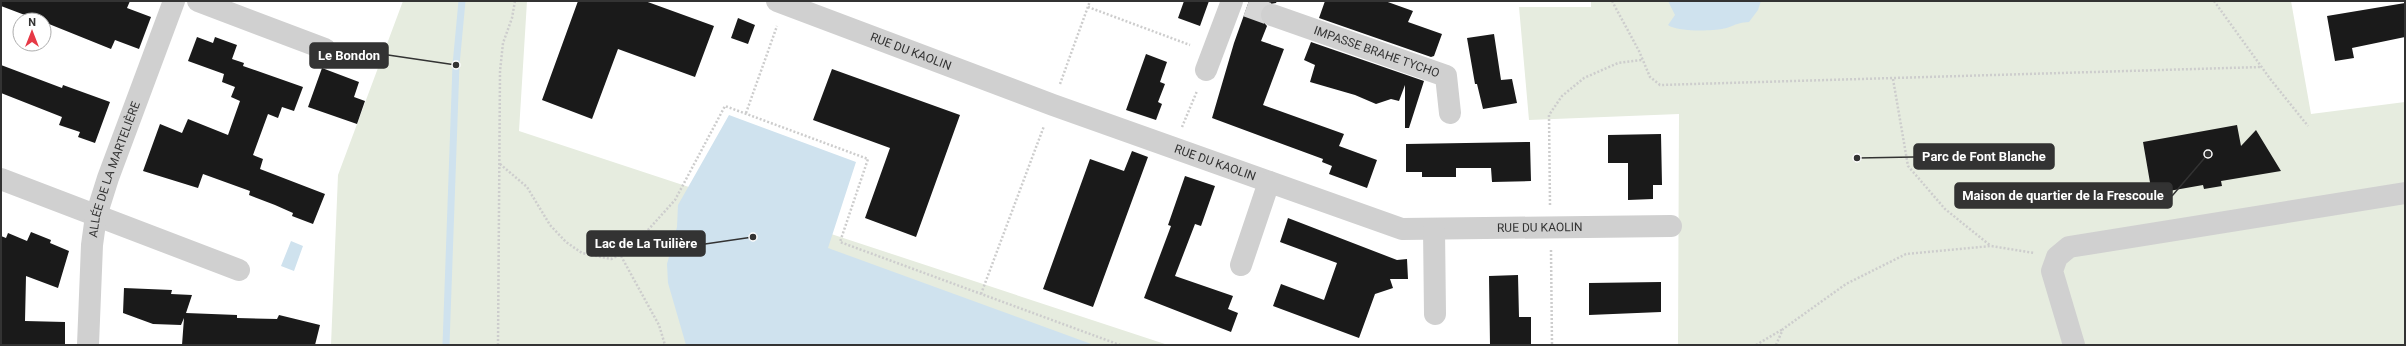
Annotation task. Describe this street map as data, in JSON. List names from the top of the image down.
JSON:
{
  "streets": {
    "street": ["IMPASSE BRAHE TYCHO", "RUE DU KAOLIN", "ALLÉE DE LA MARTELIÈRE"]
  },
  "places": [
    "Le Bondon",
    "Maison de quartier de la Frescoule",
    "Parc de Font Blanche",
    "Lac de La Tuilière"
  ],
  "north": "top"
}
